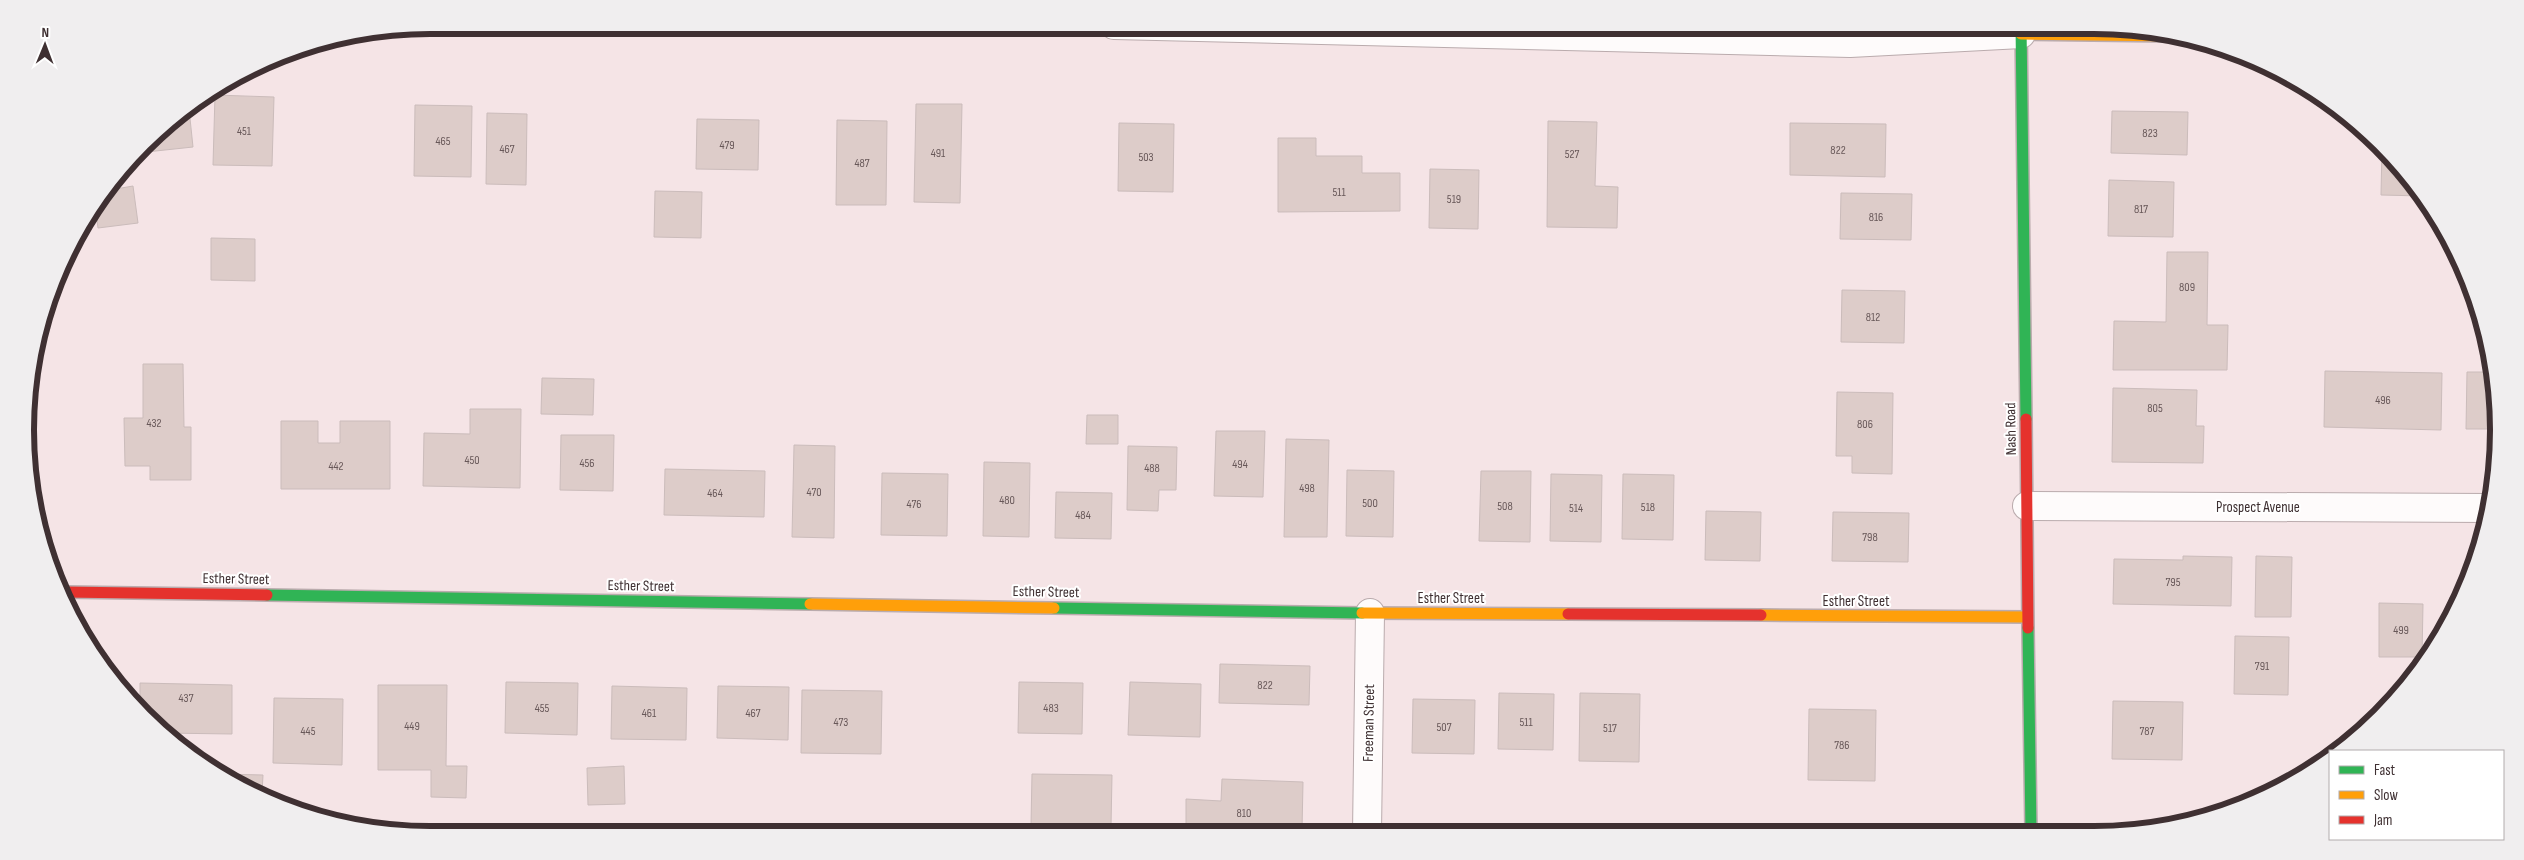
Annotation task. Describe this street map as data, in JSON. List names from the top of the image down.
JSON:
{
  "streets": {
    "street": [
      "Nash Road",
      "Prospect Avenue",
      "Esther Street",
      "Freeman Street"
    ]
  },
  "crossings": [
    ["Nash Road", "Prospect Avenue"],
    ["Nash Road", "Esther Street"],
    ["Esther Street", "Freeman Street"]
  ],
  "house_numbers": [
    "451",
    "823",
    "465",
    "479",
    "467",
    "822",
    "491",
    "527",
    "503",
    "487",
    "511",
    "519",
    "817",
    "816",
    "809",
    "812",
    "496",
    "805",
    "432",
    "806",
    "450",
    "456",
    "494",
    "442",
    "488",
    "498",
    "470",
    "464",
    "480",
    "500",
    "476",
    "508",
    "518",
    "514",
    "484",
    "798",
    "795",
    "499",
    "791",
    "822",
    "437",
    "455",
    "483",
    "461",
    "467",
    "473",
    "511",
    "449",
    "507",
    "517",
    "445",
    "787",
    "786",
    "810"
  ],
  "legend": ["Fast", "Slow", "Jam"],
  "north": "top"
}
